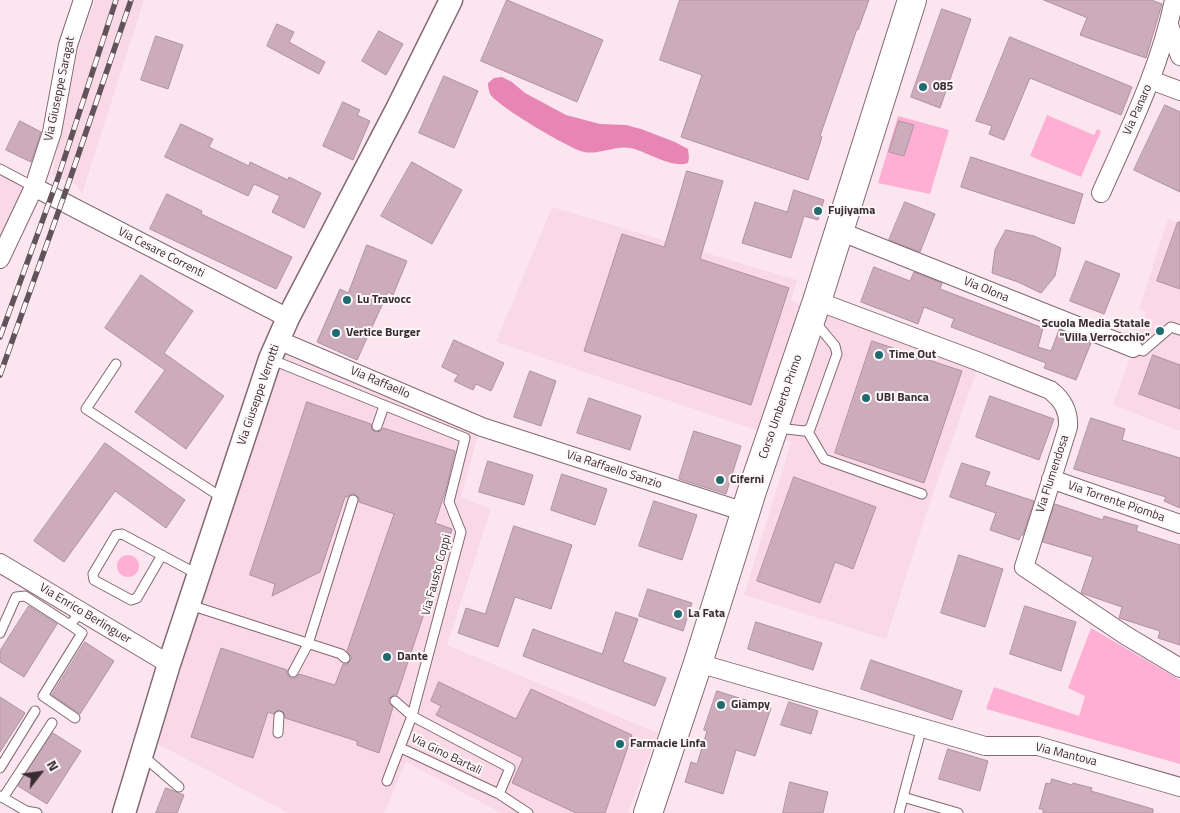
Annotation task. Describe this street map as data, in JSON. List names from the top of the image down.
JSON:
{
  "streets": {
    "main road": ["Corso Umberto Primo"],
    "street": [
      "Via Giuseppe Saragat",
      "Via Panaro",
      "Via Cesare Correnti",
      "Via Olona",
      "Via Raffaello",
      "Via Giuseppe Verrotti",
      "Via Raffaello Sanzio",
      "Via Flumendosa",
      "Via Torrente Piomba",
      "Via Enrico Berlinguer",
      "Via Mantova"
    ],
    "lane": ["Via Fausto Coppi", "Via Gino Bartali"]
  },
  "crossings": [
    ["Via Giuseppe Saragat", "Via Cesare Correnti"],
    ["Via Cesare Correnti", "Via Giuseppe Verrotti"],
    ["Via Olona", "Corso Umberto Primo"],
    ["Via Raffaello", "Via Giuseppe Verrotti"],
    ["Via Raffaello", "Via Raffaello Sanzio"],
    ["Via Raffaello", "Via Fausto Coppi"],
    ["Via Giuseppe Verrotti", "Via Fausto Coppi"],
    ["Via Giuseppe Verrotti", "Via Enrico Berlinguer"],
    ["Corso Umberto Primo", "Via Raffaello Sanzio"],
    ["Corso Umberto Primo", "Via Flumendosa"],
    ["Corso Umberto Primo", "Via Mantova"],
    ["Via Flumendosa", "Via Torrente Piomba"],
    ["Via Fausto Coppi", "Via Gino Bartali"]
  ],
  "places": [
    "085",
    "Fujiyama",
    "Lu Travocc",
    "Scuola Media Statale \"Villa Verrocchio\"",
    "Vertice Burger",
    "Time Out",
    "UBI Banca",
    "Ciferni",
    "La Fata",
    "Dante",
    "Giampy",
    "Farmacie Linfa"
  ],
  "north": "top right"
}
